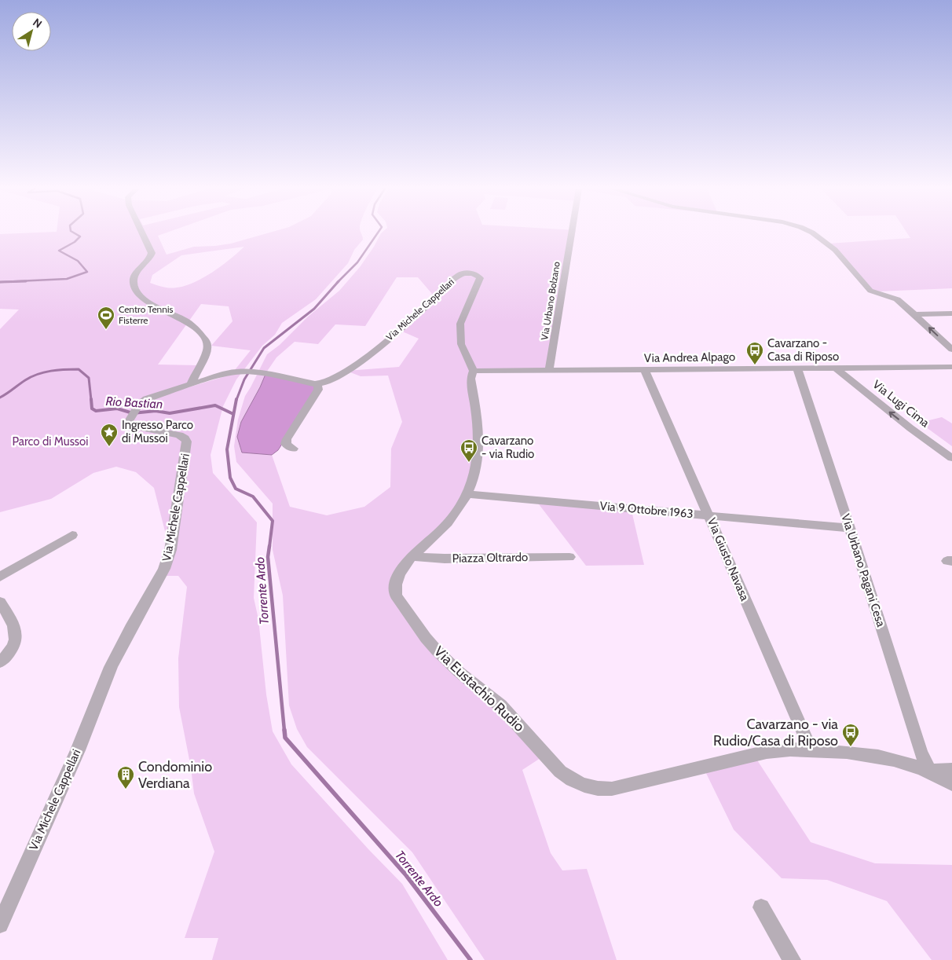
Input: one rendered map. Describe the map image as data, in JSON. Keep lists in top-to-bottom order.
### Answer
{
  "streets": {
    "street": [
      "Via Urbano Bolzano",
      "Via Michele Cappellari",
      "Via Andrea Alpago",
      "Via Lugi Cima",
      "Via 9 Ottobre 1963",
      "Piazza Oltrardo",
      "Via Giusto Navasa",
      "Via Urbano Pagani Cesa",
      "Via Eustachio Rudio"
    ]
  },
  "crossings": [
    ["Via Urbano Bolzano", "Via Andrea Alpago"],
    ["Via Michele Cappellari", "Via Andrea Alpago"],
    ["Via Michele Cappellari", "Via Eustachio Rudio"],
    ["Via Andrea Alpago", "Via Lugi Cima"],
    ["Via Andrea Alpago", "Via Giusto Navasa"],
    ["Via Andrea Alpago", "Via Urbano Pagani Cesa"],
    ["Via Andrea Alpago", "Via Eustachio Rudio"],
    ["Via 9 Ottobre 1963", "Via Giusto Navasa"],
    ["Via 9 Ottobre 1963", "Via Urbano Pagani Cesa"],
    ["Via 9 Ottobre 1963", "Via Eustachio Rudio"],
    ["Piazza Oltrardo", "Via Eustachio Rudio"],
    ["Via Giusto Navasa", "Via Eustachio Rudio"],
    ["Via Urbano Pagani Cesa", "Via Eustachio Rudio"]
  ],
  "water": ["Rio Bastian", "Torrente Ardo"],
  "parks": ["Parco di Mussoi"],
  "places": {
    "sports": ["Centro Tennis Fisterre"],
    "bus stop": ["Cavarzano - Casa di Riposo", "Cavarzano - via Rudio", "Cavarzano - via Rudio/Casa di Riposo"],
    "place": ["Ingresso Parco di Mussoi"],
    "building": ["Condominio Verdiana"]
  },
  "north": "top right"
}
